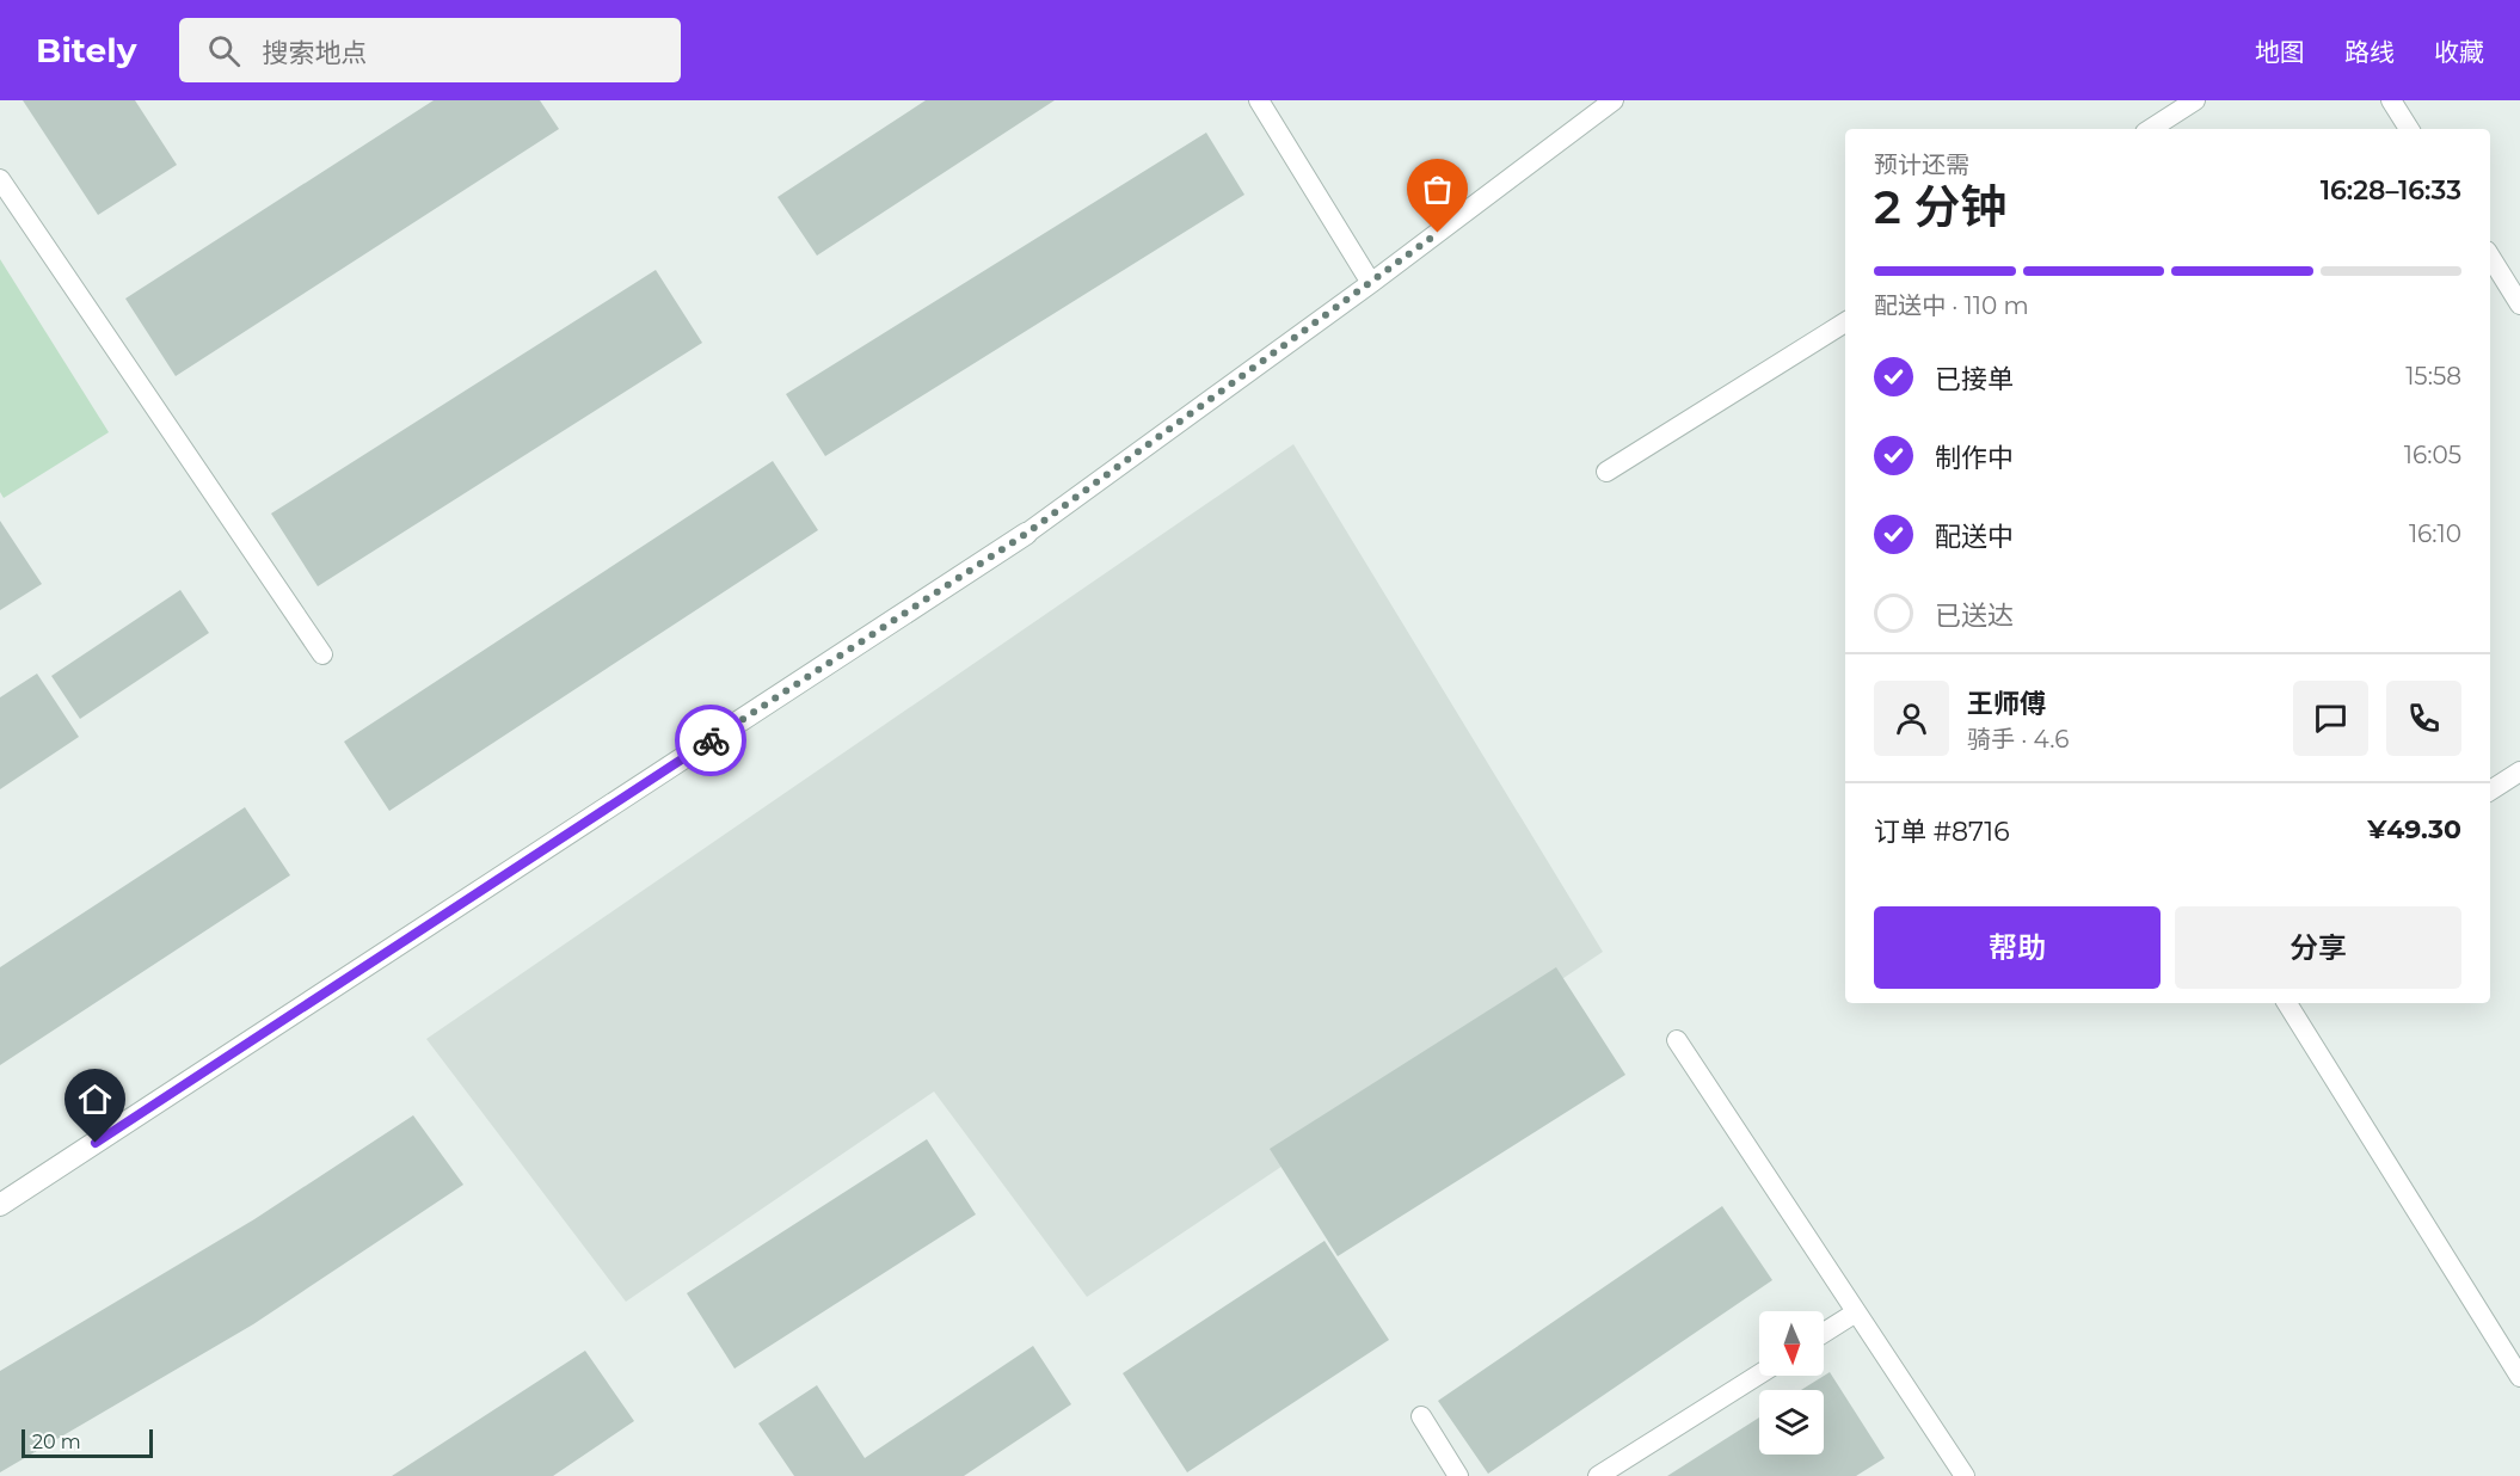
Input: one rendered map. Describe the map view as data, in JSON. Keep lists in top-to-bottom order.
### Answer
{
  "scale_bar": "20 m",
  "north": "bottom",
  "page": {
    "header": "Bitely",
    "search": "搜索地点",
    "nav": ["地图", "路线", "收藏"],
    "heading": ["2 分钟", "预计还需", "16:28–16:33"],
    "panel": [
      "王师傅",
      "骑手 · 4.6",
      "订单 #8716",
      "¥49.30"
    ],
    "bar": "配送中 · 110 m",
    "list": [
      ["已接单", "15:58"],
      ["制作中", "16:05"],
      ["配送中", "16:10"],
      "已送达"
    ],
    "buttons": ["帮助", "分享"],
    "scale": "20 m"
  }
}
